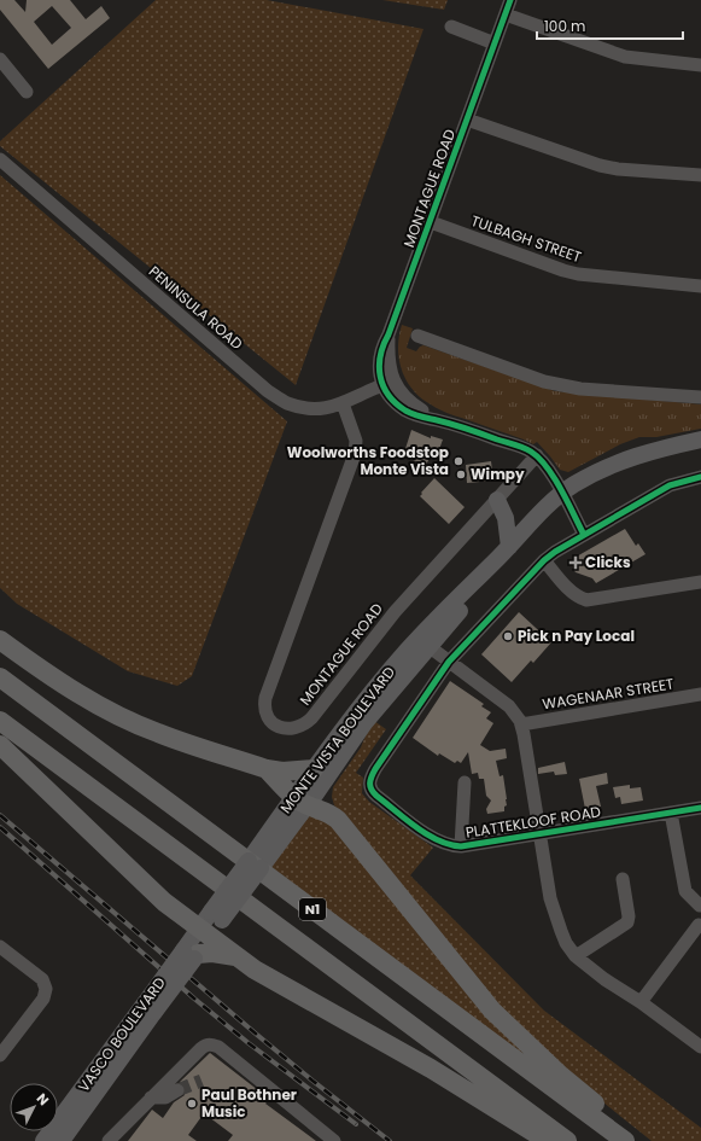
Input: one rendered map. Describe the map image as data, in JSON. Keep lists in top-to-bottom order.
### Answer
{
  "streets": {
    "highway": ["N1"],
    "main road": ["MONTE VISTA BOULEVARD", "VASCO BOULEVARD"],
    "street": [
      "MONTAGUE ROAD",
      "TULBAGH STREET",
      "PENINSULA ROAD",
      "WAGENAAR STREET",
      "PLATTEKLOOF ROAD"
    ]
  },
  "crossings": [
    ["MONTAGUE ROAD", "TULBAGH STREET"],
    ["MONTAGUE ROAD", "PENINSULA ROAD"],
    ["MONTE VISTA BOULEVARD", "VASCO BOULEVARD"]
  ],
  "places": {
    "other": [
      "Woolworths Foodstop Monte Vista",
      "Wimpy",
      "Pick n Pay Local",
      "Paul Bothner Music"
    ],
    "health": ["Clicks"]
  },
  "scale_bar": "100 m",
  "north": "top right"
}
